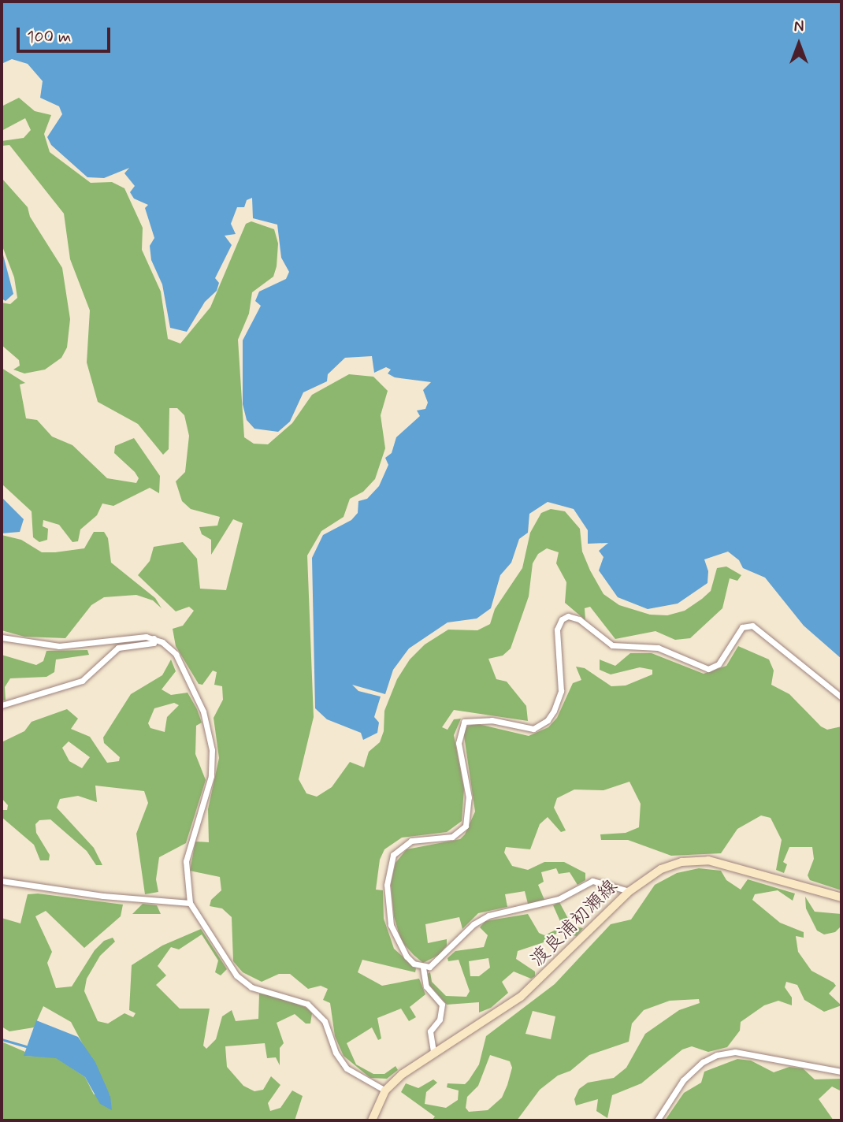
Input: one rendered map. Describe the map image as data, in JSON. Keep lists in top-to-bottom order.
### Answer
{
  "streets": {
    "main road": ["渡良浦初瀬線"]
  },
  "scale_bar": "100 m",
  "north": "top"
}
